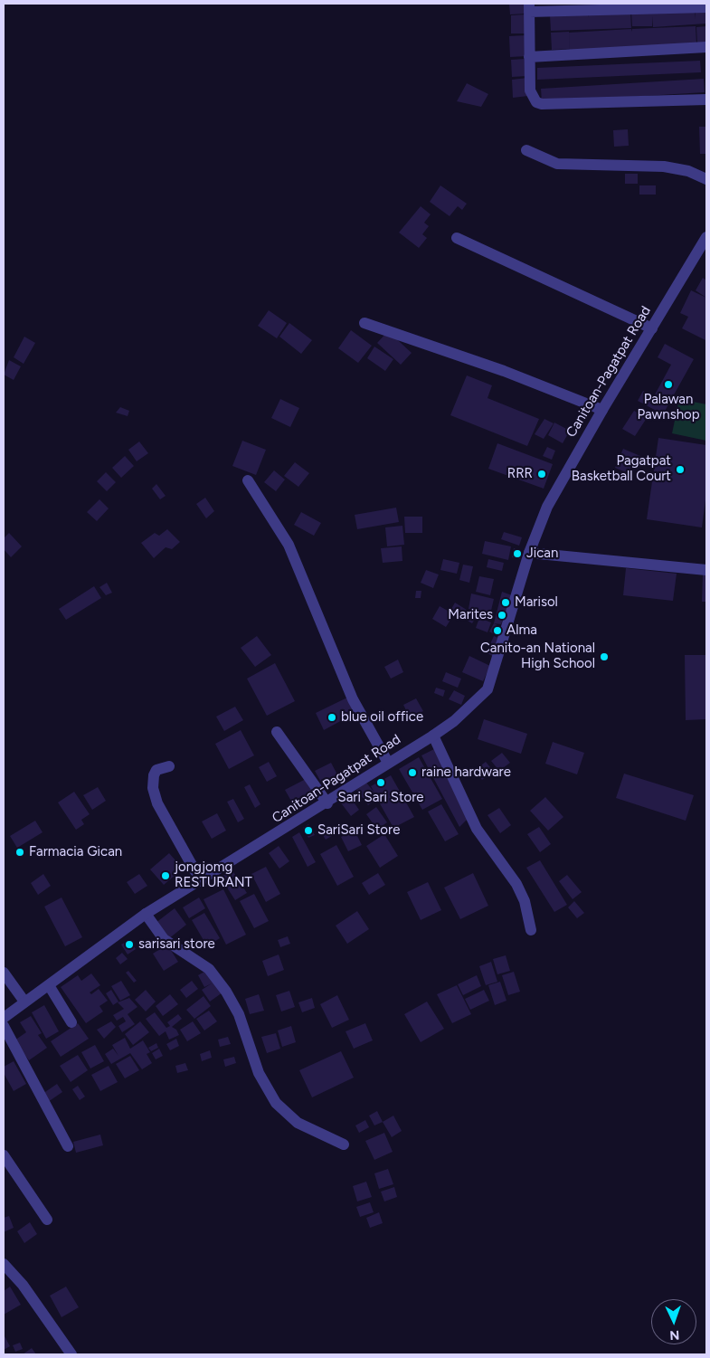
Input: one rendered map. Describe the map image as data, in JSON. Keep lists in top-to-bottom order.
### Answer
{
  "streets": {
    "street": ["Canitoan-Pagatpat Road"]
  },
  "places": [
    "Palawan Pawnshop",
    "Pagatpat Basketball Court",
    "RRR",
    "Jican",
    "Marisol",
    "Marites",
    "Alma",
    "Canito-an National High School",
    "blue oil office",
    "raine hardware",
    "Sari Sari Store",
    "SariSari Store",
    "Farmacia Gican",
    "jongjomg RESTURANT",
    "sarisari store"
  ],
  "north": "bottom"
}
